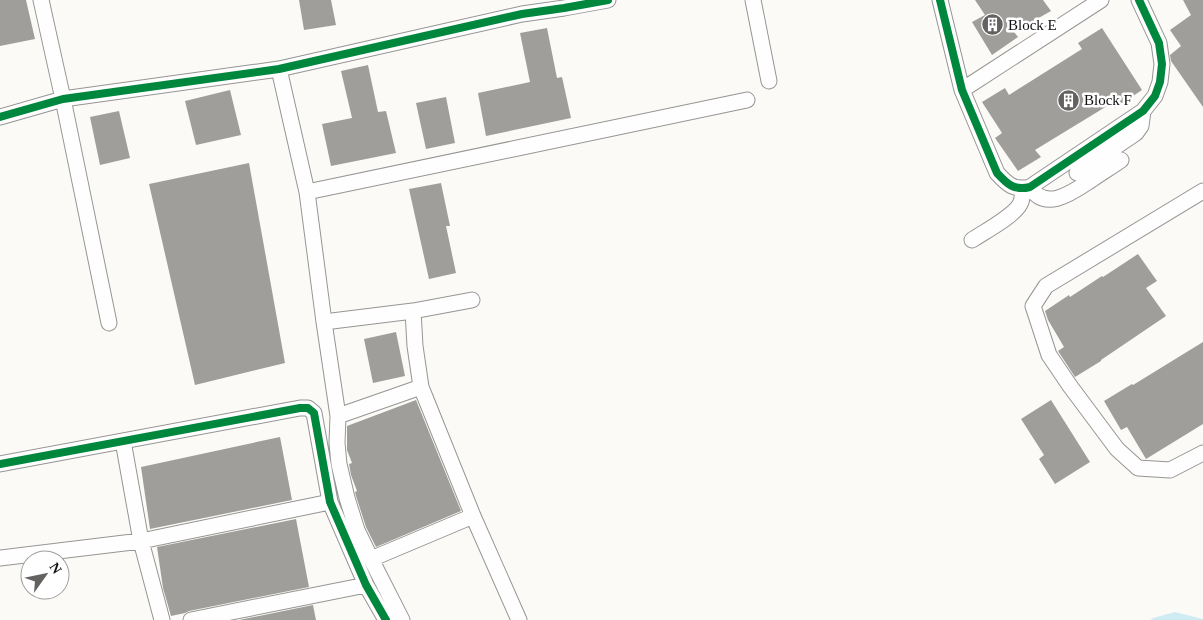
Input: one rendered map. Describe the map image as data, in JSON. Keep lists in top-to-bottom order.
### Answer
{
  "places": {
    "building": ["Block E", "Block F"]
  },
  "north": "top right"
}
